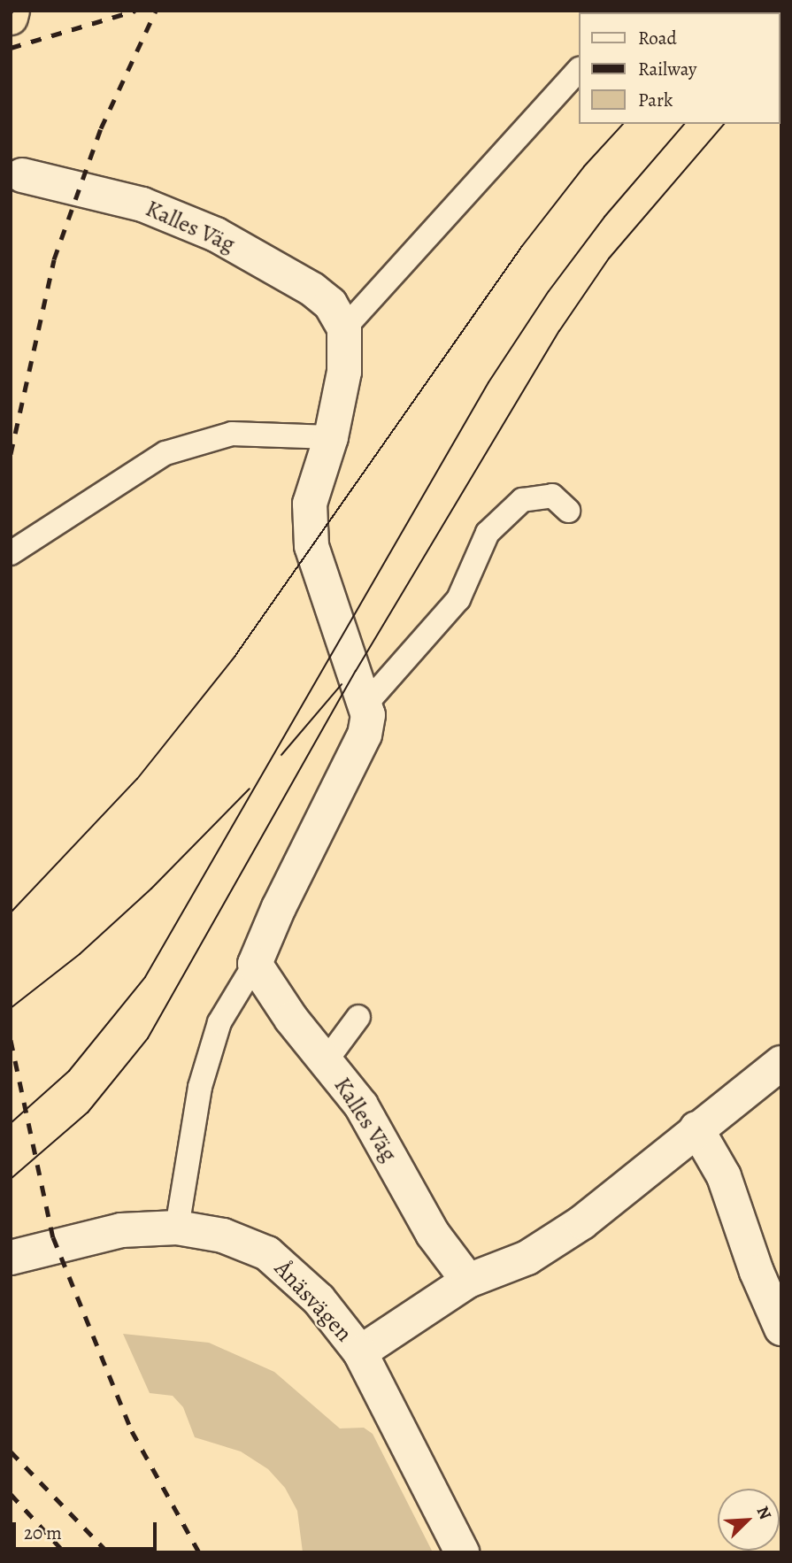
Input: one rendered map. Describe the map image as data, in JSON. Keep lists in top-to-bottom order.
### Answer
{
  "streets": {
    "street": ["Kalles Väg", "Ånäsvägen"]
  },
  "legend": ["Road", "Railway", "Park"],
  "scale_bar": "20 m",
  "north": "top right"
}
